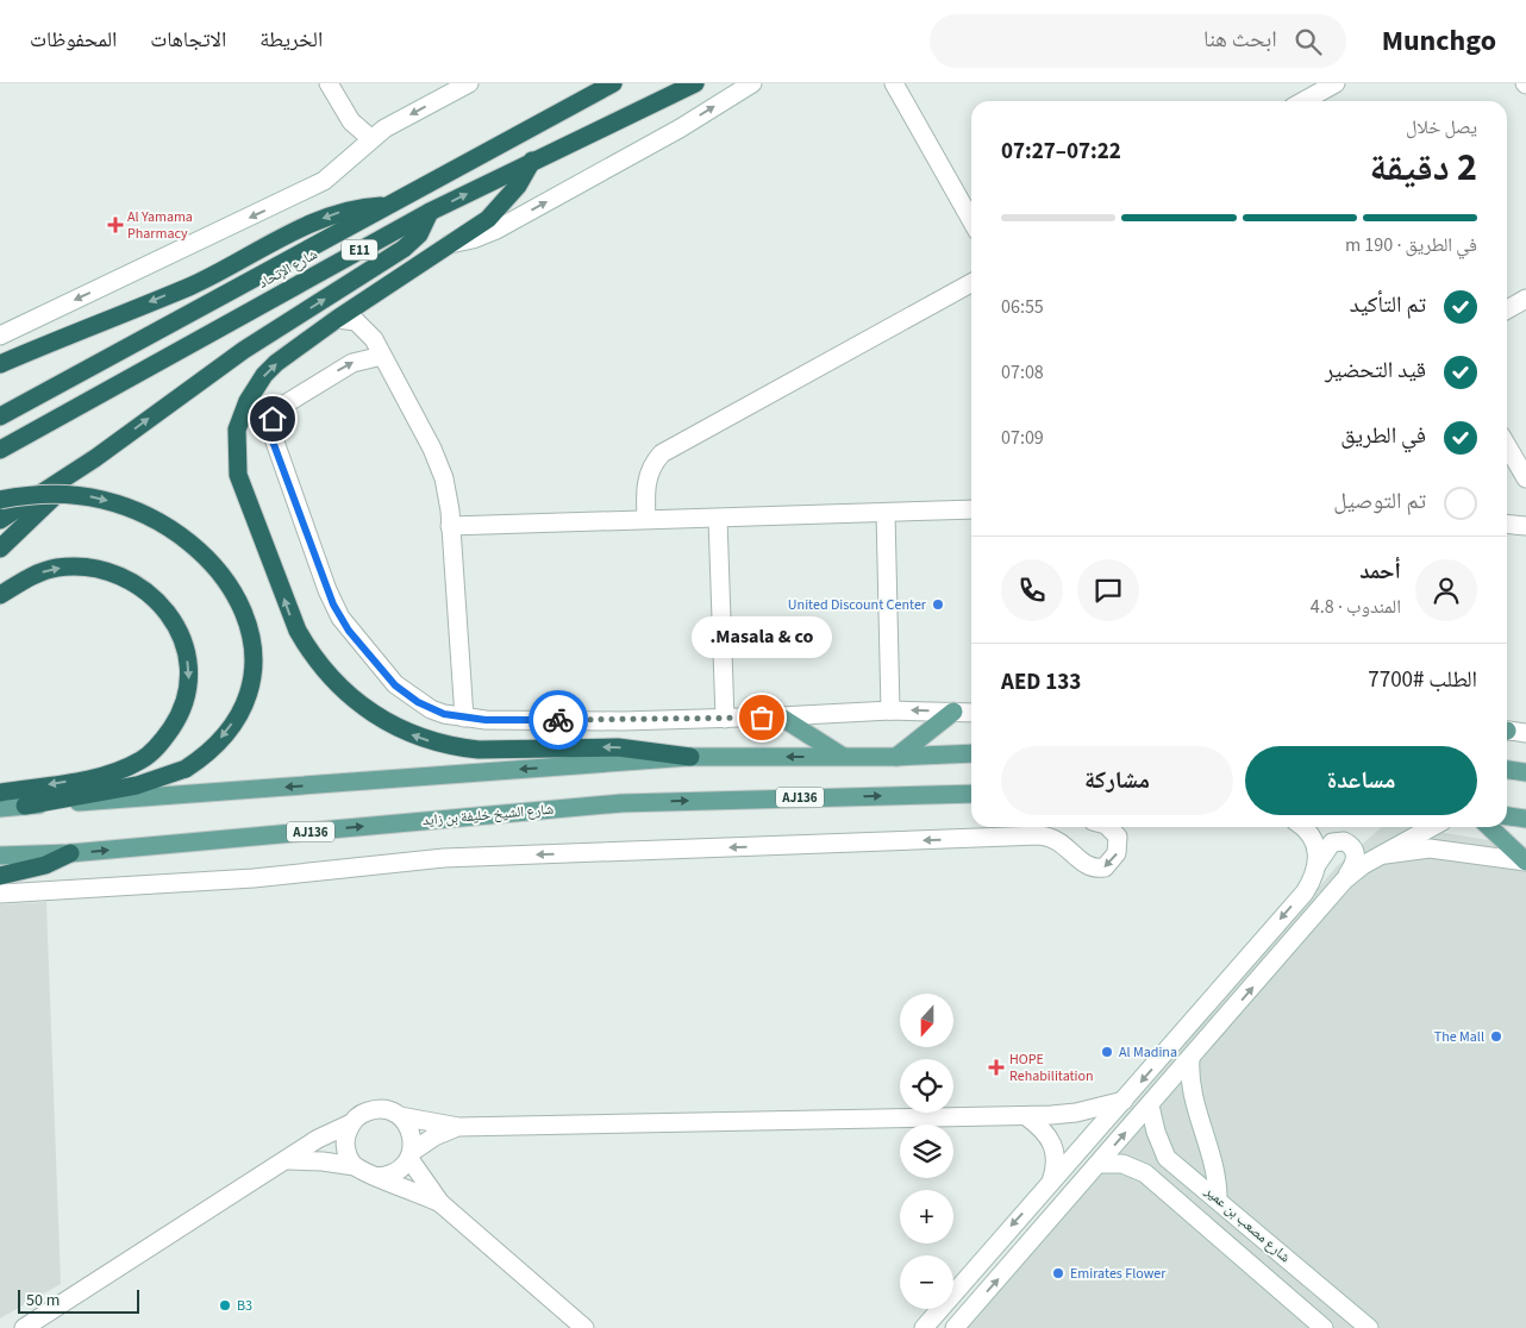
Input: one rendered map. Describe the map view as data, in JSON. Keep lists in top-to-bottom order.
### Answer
{
  "streets": {
    "highway": ["E11", "شارع الإتحاد"],
    "main road": ["AJ136", "شارع الشيخ خليفة بن زايد"],
    "street": ["شارع مصعب بن عمير"]
  },
  "places": {
    "health": ["Al Yamama Pharmacy", "HOPE Rehabilitation"],
    "other": [
      "United Discount Center",
      "Masala & co.",
      "The Mall",
      "Al Madina",
      "Emirates Flower",
      "B3"
    ]
  },
  "scale_bar": "50 m",
  "north": "bottom",
  "page": {
    "header": "Munchgo",
    "search": "ابحث هنا",
    "nav": ["الخريطة", "الاتجاهات", "المحفوظات"],
    "heading": ["2 دقيقة", "يصل خلال", "07:22–07:27"],
    "panel": [
      "أحمد",
      "المندوب · 4.8",
      "الطلب #7700",
      "AED 133"
    ],
    "bar": "في الطريق · 190 m",
    "list": [
      ["تم التأكيد", "06:55"],
      ["قيد التحضير", "07:08"],
      ["في الطريق", "07:09"],
      "تم التوصيل"
    ],
    "bubble": "Masala & co.",
    "buttons": ["مساعدة", "مشاركة"],
    "map_buttons": ["+", "−"],
    "scale": "50 m"
  }
}
